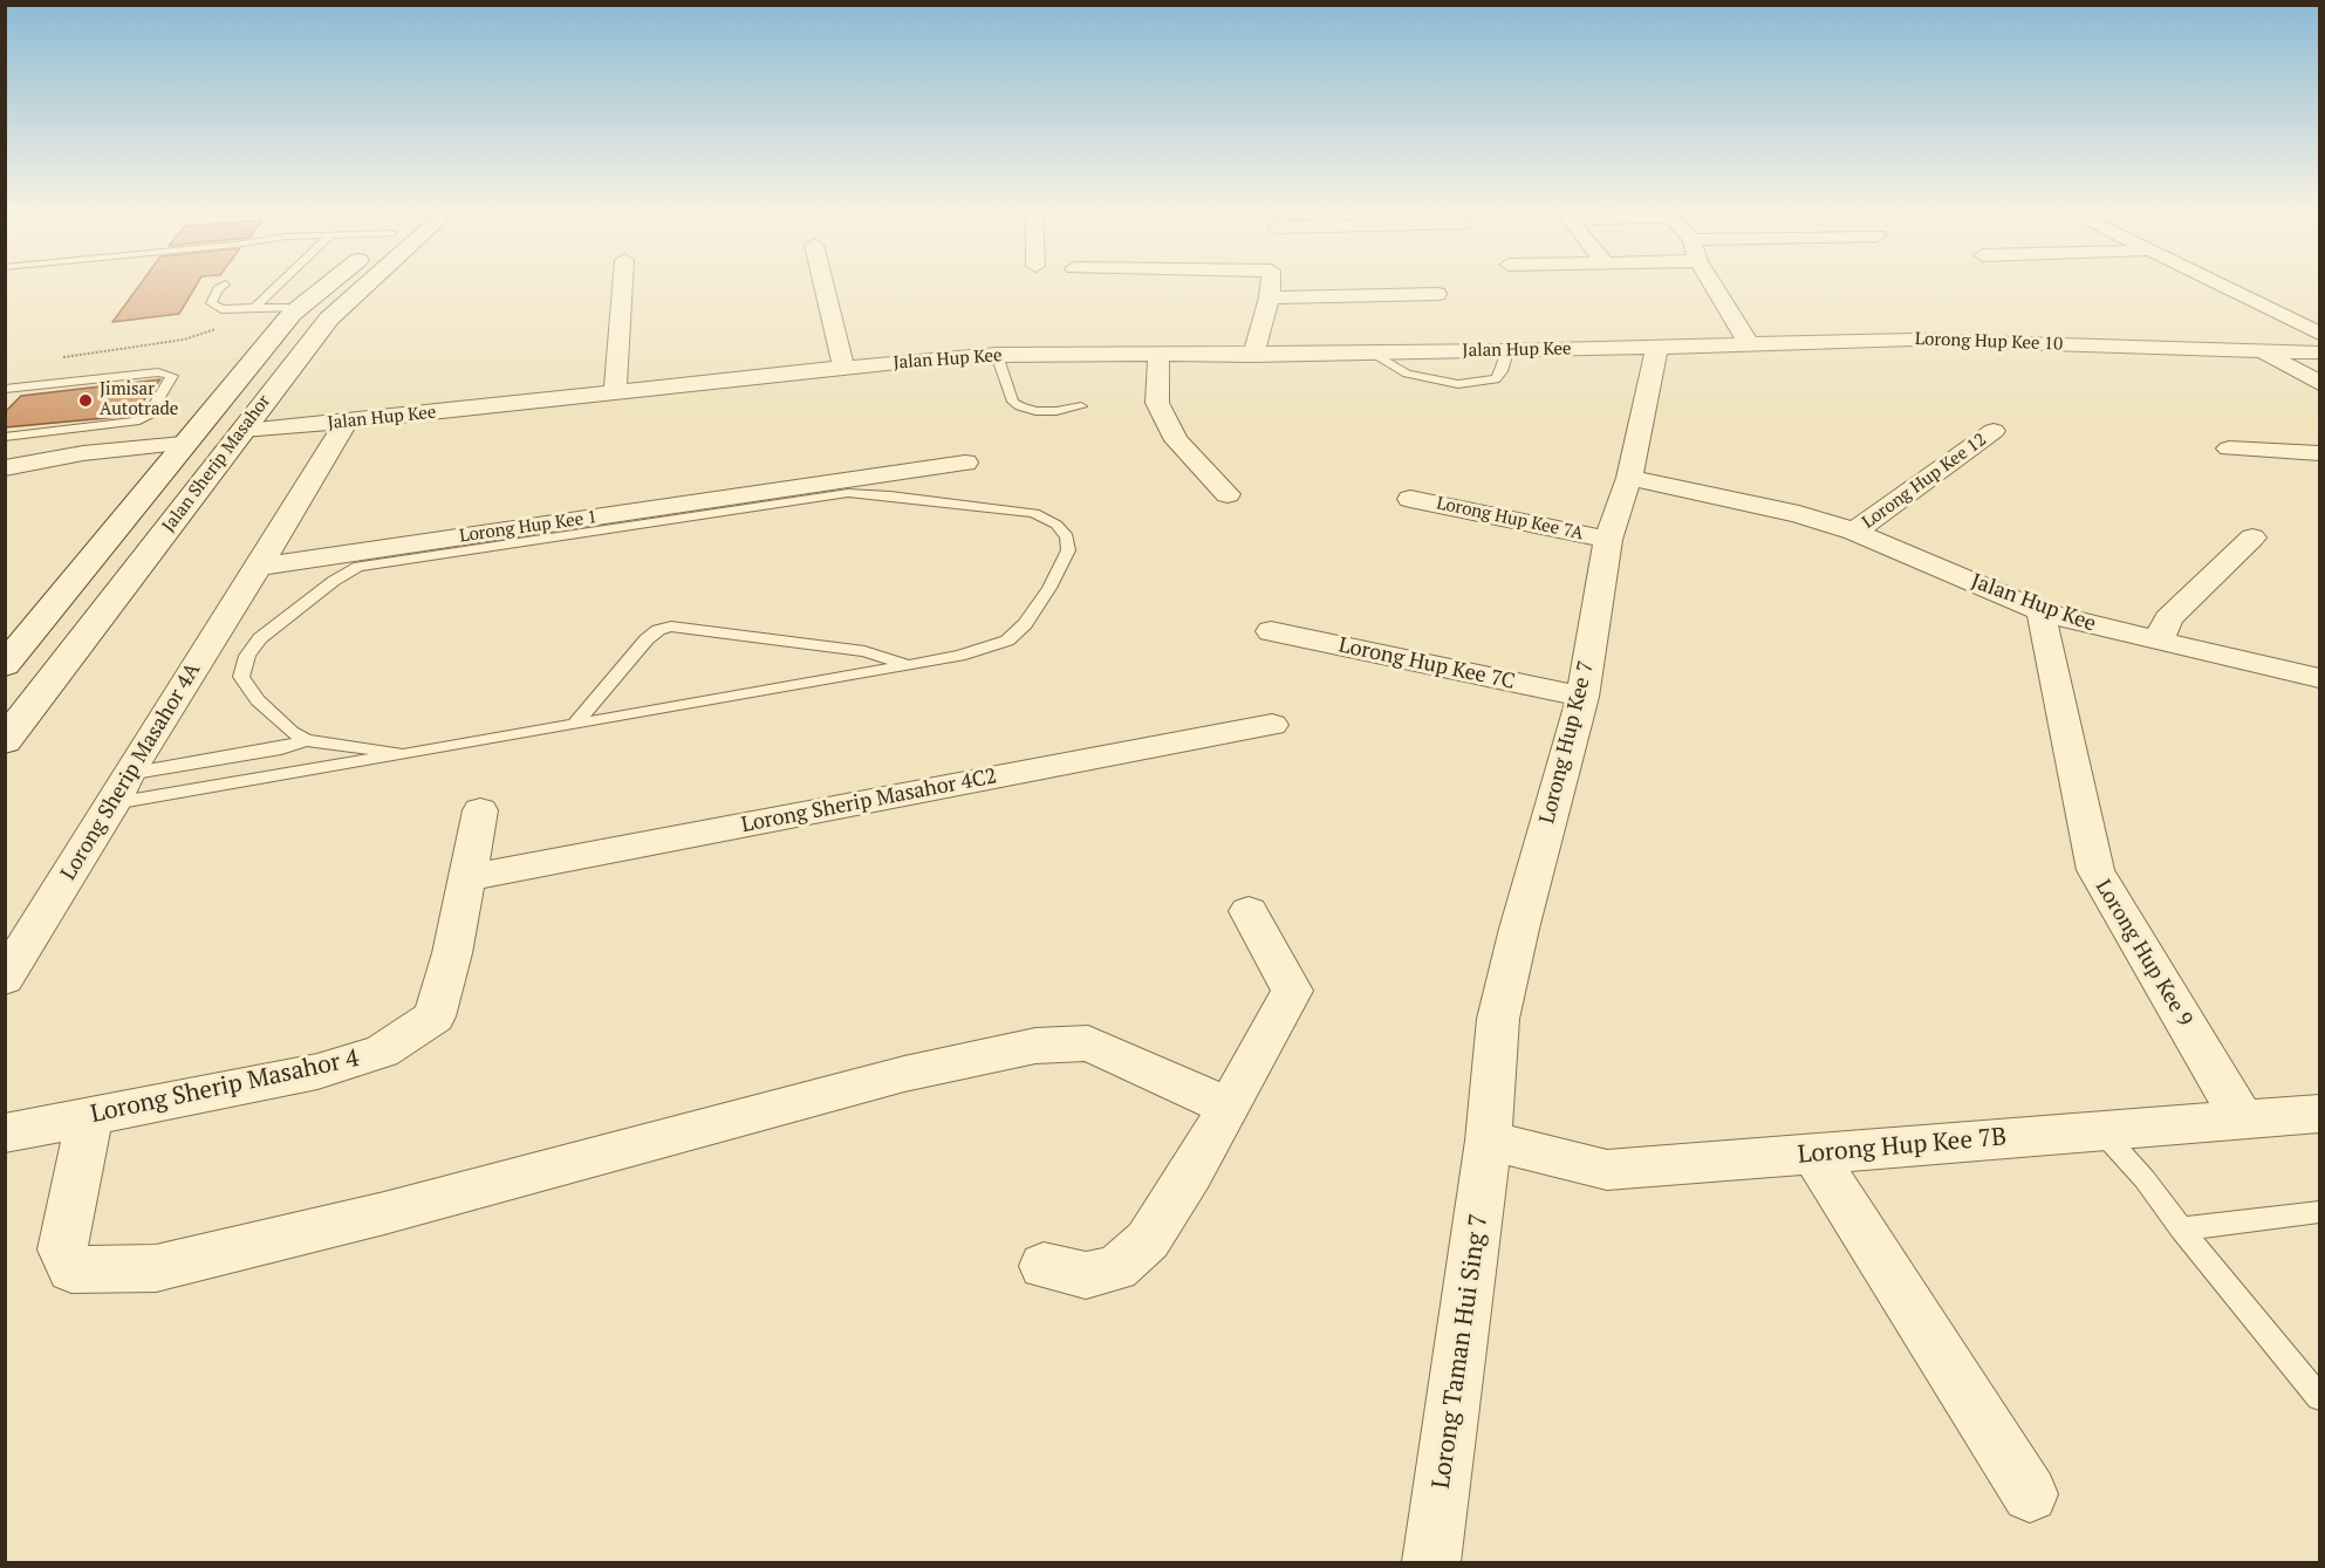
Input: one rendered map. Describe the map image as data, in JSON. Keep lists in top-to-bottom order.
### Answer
{
  "streets": {
    "main road": ["Jalan Sherip Masahor"],
    "street": [
      "Lorong Hup Kee 10",
      "Jalan Hup Kee",
      "Lorong Hup Kee 12",
      "Lorong Hup Kee 7A",
      "Lorong Hup Kee 1",
      "Lorong Hup Kee 7C",
      "Lorong Hup Kee 7",
      "Lorong Sherip Masahor 4A",
      "Lorong Sherip Masahor 4C2",
      "Lorong Hup Kee 9",
      "Lorong Sherip Masahor 4",
      "Lorong Hup Kee 7B",
      "Lorong Taman Hui Sing 7"
    ]
  },
  "crossings": [
    ["Lorong Hup Kee 10", "Jalan Hup Kee"],
    ["Lorong Hup Kee 10", "Lorong Hup Kee 7"],
    ["Jalan Hup Kee", "Jalan Sherip Masahor"],
    ["Jalan Hup Kee", "Lorong Hup Kee 12"],
    ["Jalan Hup Kee", "Lorong Hup Kee 7"],
    ["Jalan Hup Kee", "Lorong Hup Kee 9"],
    ["Lorong Hup Kee 7A", "Lorong Hup Kee 7"],
    ["Lorong Hup Kee 1", "Lorong Sherip Masahor 4A"],
    ["Lorong Hup Kee 7C", "Lorong Hup Kee 7"],
    ["Lorong Hup Kee 7", "Lorong Hup Kee 7B"],
    ["Lorong Hup Kee 7", "Lorong Taman Hui Sing 7"],
    ["Lorong Sherip Masahor 4C2", "Lorong Sherip Masahor 4"],
    ["Lorong Hup Kee 9", "Lorong Hup Kee 7B"],
    ["Lorong Hup Kee 7B", "Lorong Taman Hui Sing 7"]
  ],
  "places": ["Jimisar Autotrade"]
}
